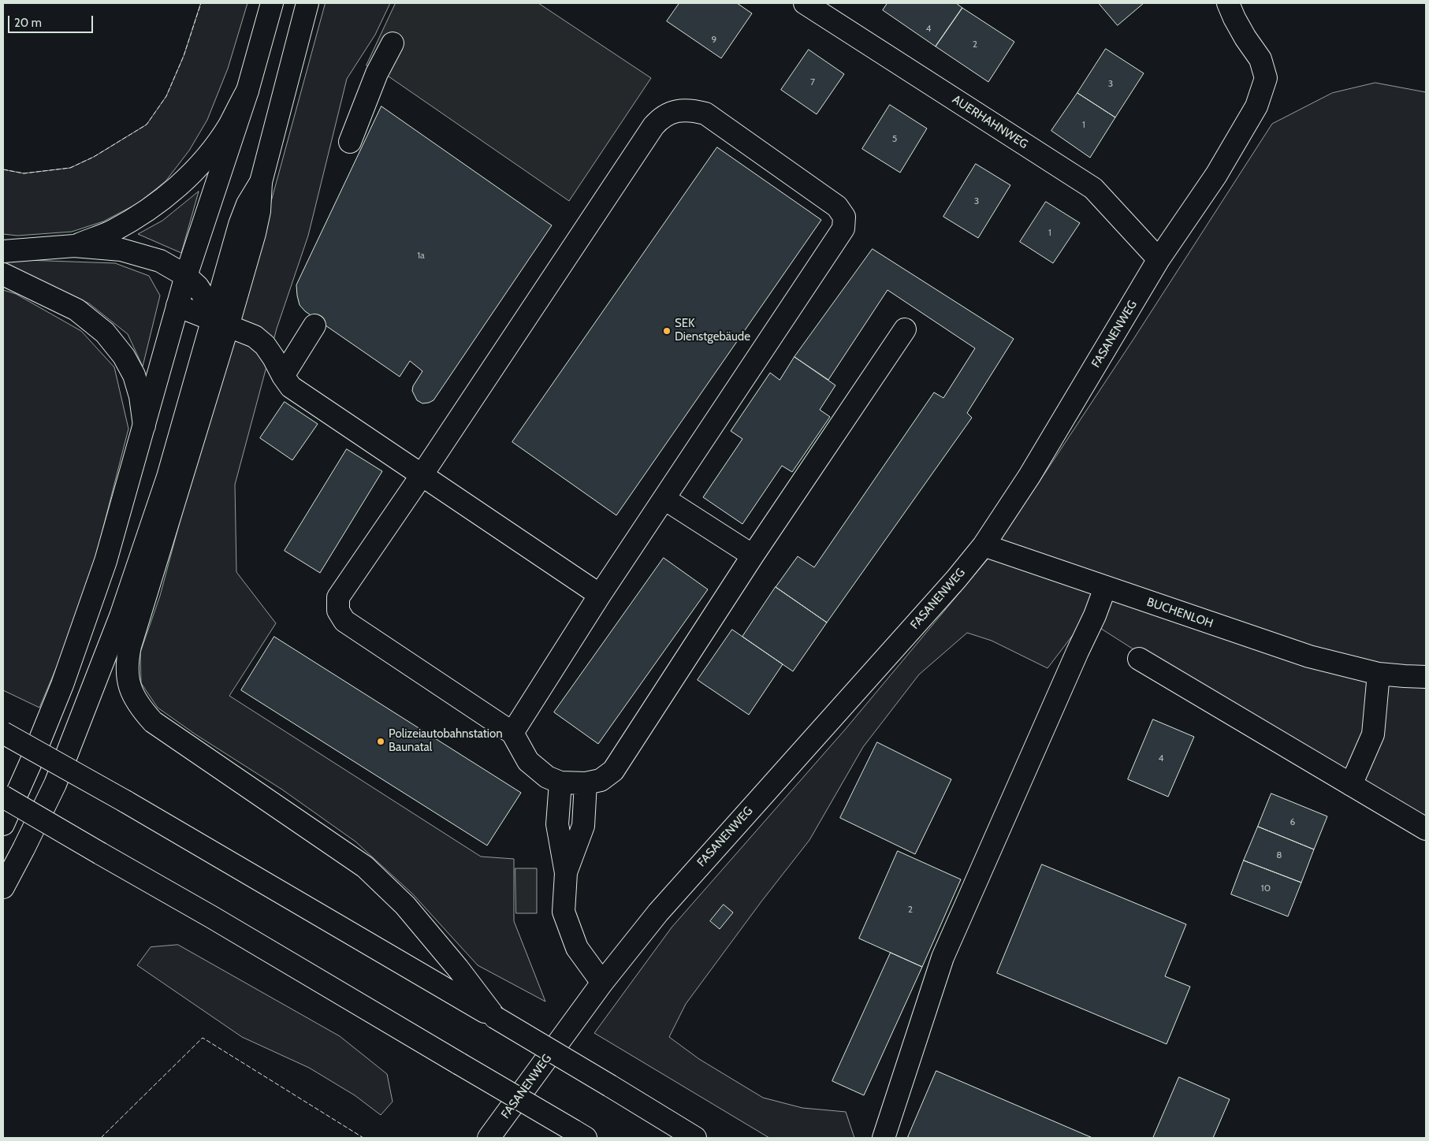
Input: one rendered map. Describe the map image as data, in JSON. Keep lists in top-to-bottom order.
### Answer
{
  "streets": {
    "main road": ["AUERHAHNWEG", "FASANENWEG", "BUCHENLOH"]
  },
  "crossings": [
    ["AUERHAHNWEG", "FASANENWEG"],
    ["FASANENWEG", "BUCHENLOH"]
  ],
  "places": ["SEK Dienstgebäude", "Polizeiautobahnstation Baunatal"],
  "house_numbers": [
    "4",
    "9",
    "2",
    "7",
    "3",
    "1",
    "5",
    "3",
    "1",
    "1a",
    "4",
    "6",
    "8",
    "10",
    "2"
  ],
  "scale_bar": "20 m"
}
